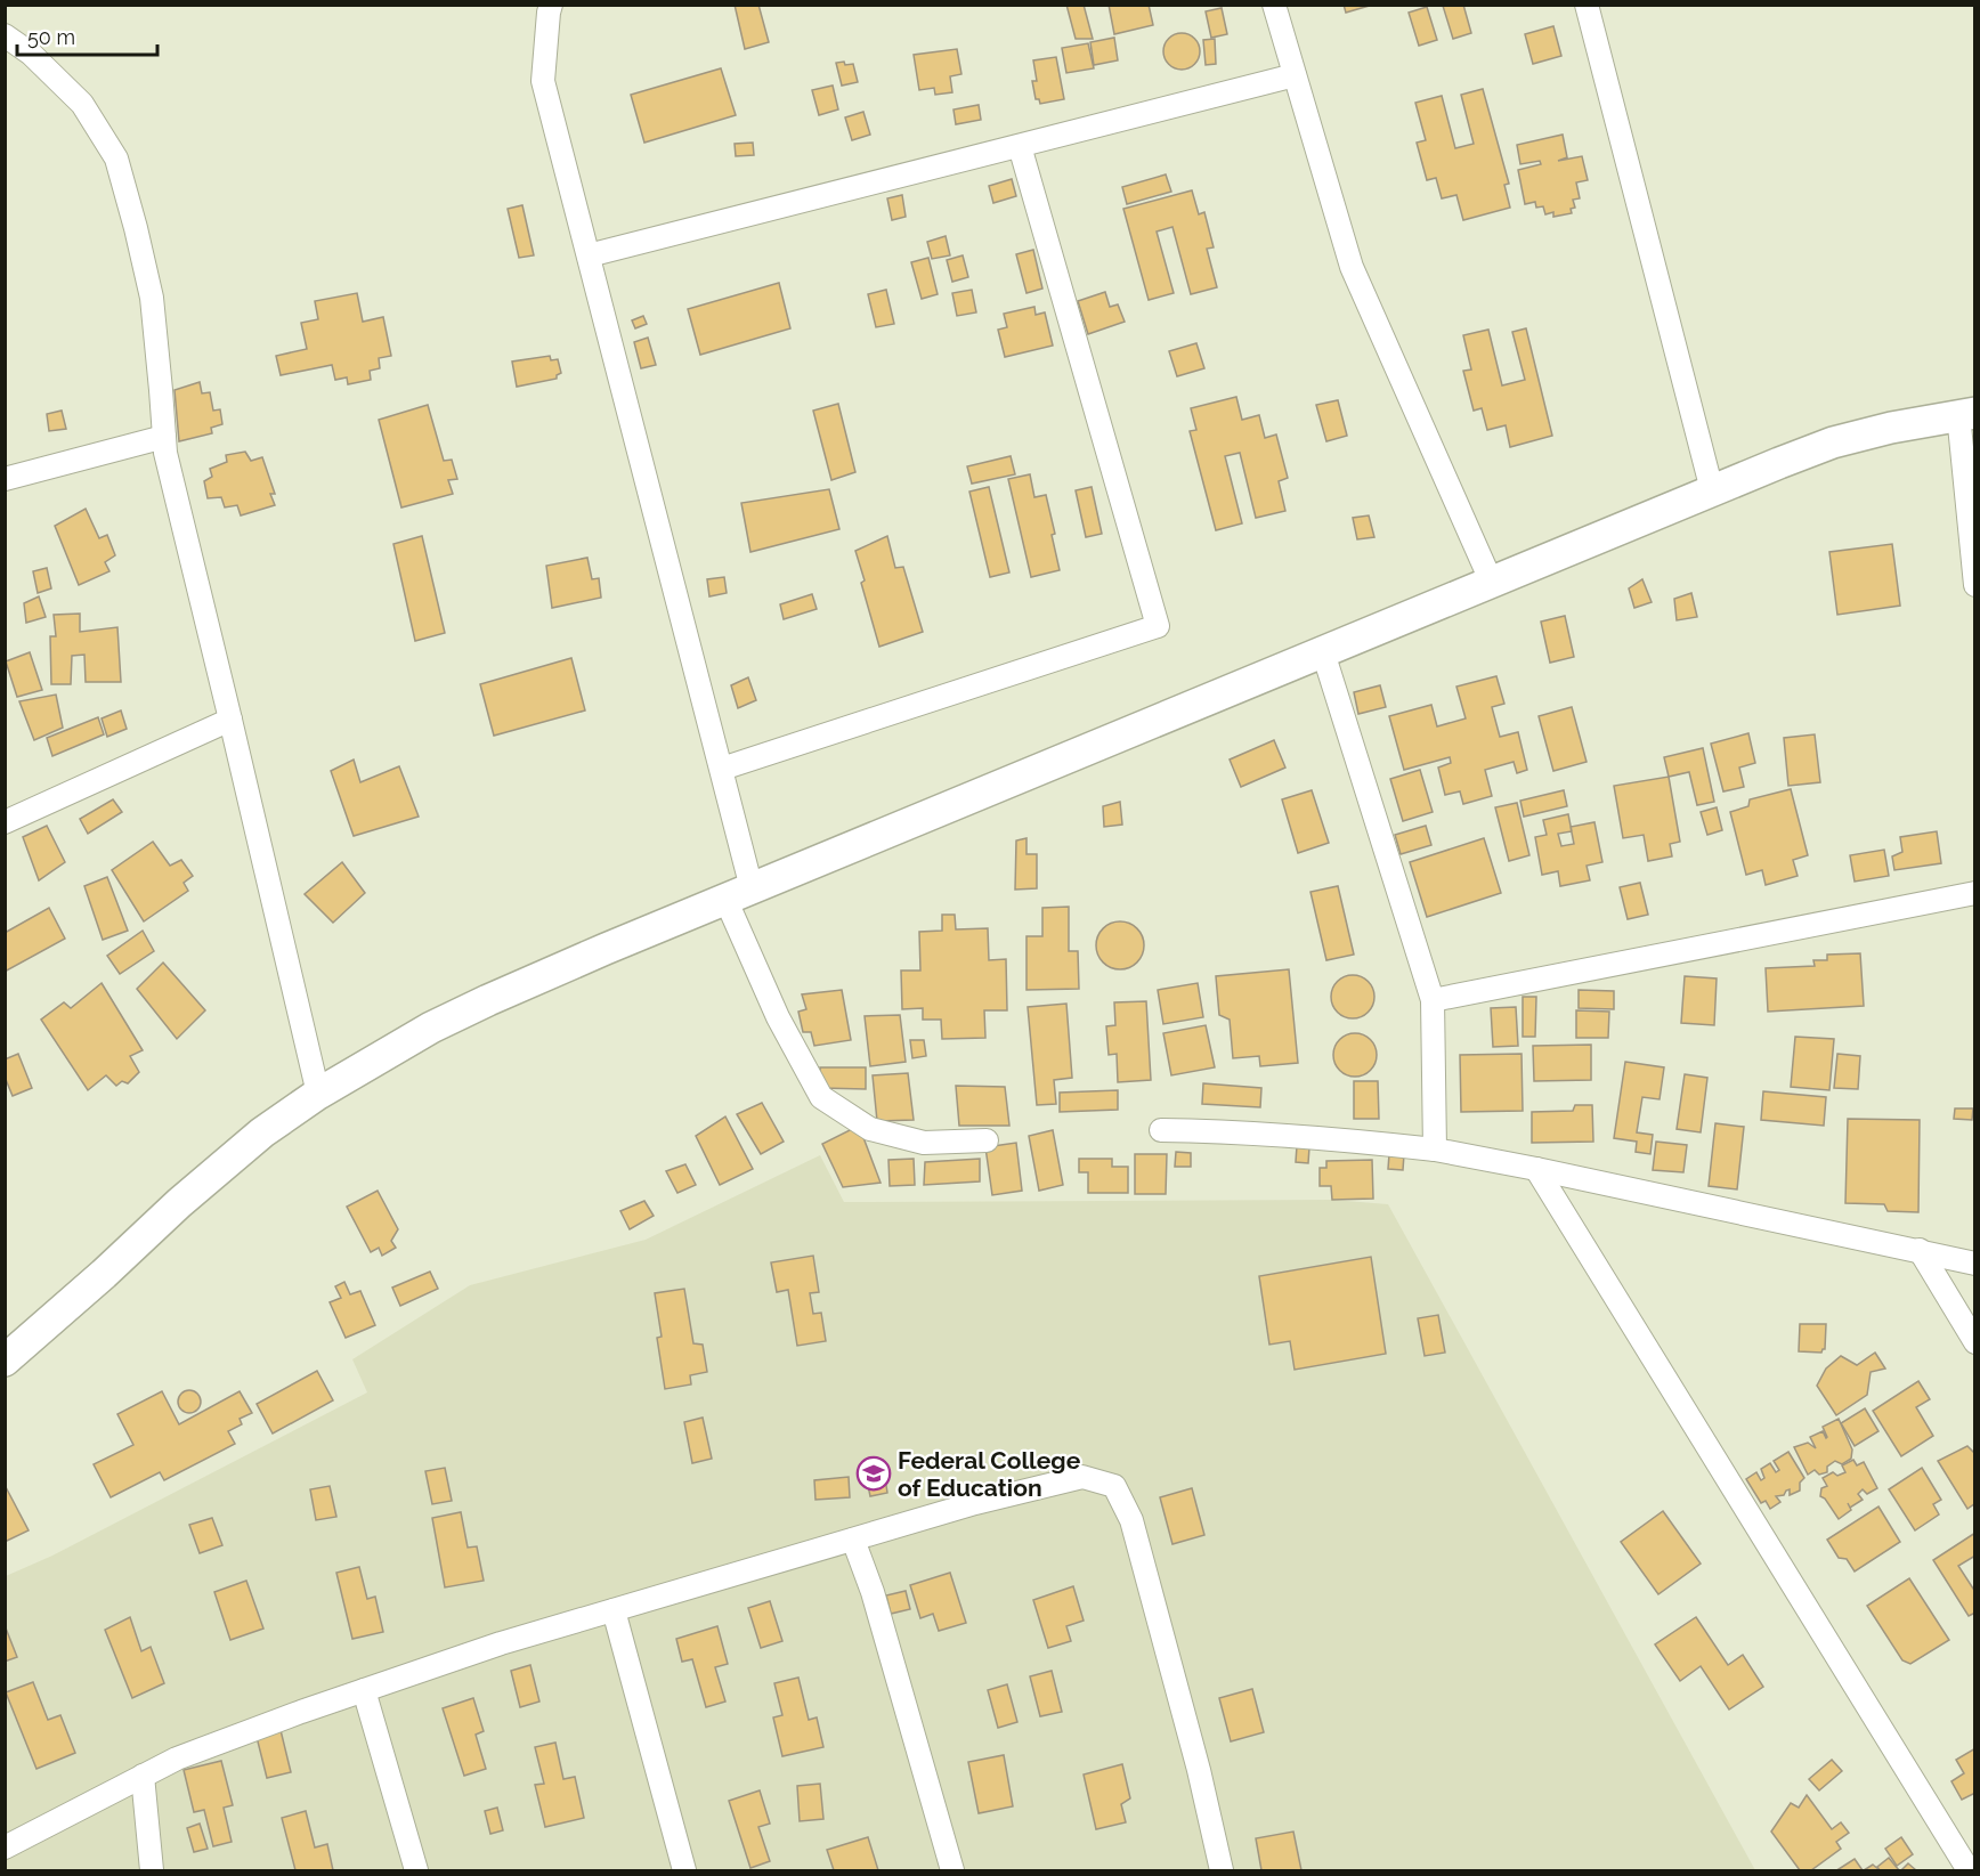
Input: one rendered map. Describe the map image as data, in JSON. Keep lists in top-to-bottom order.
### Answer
{
  "places": {
    "school or university": ["Federal College of Education"]
  },
  "scale_bar": "50 m"
}
